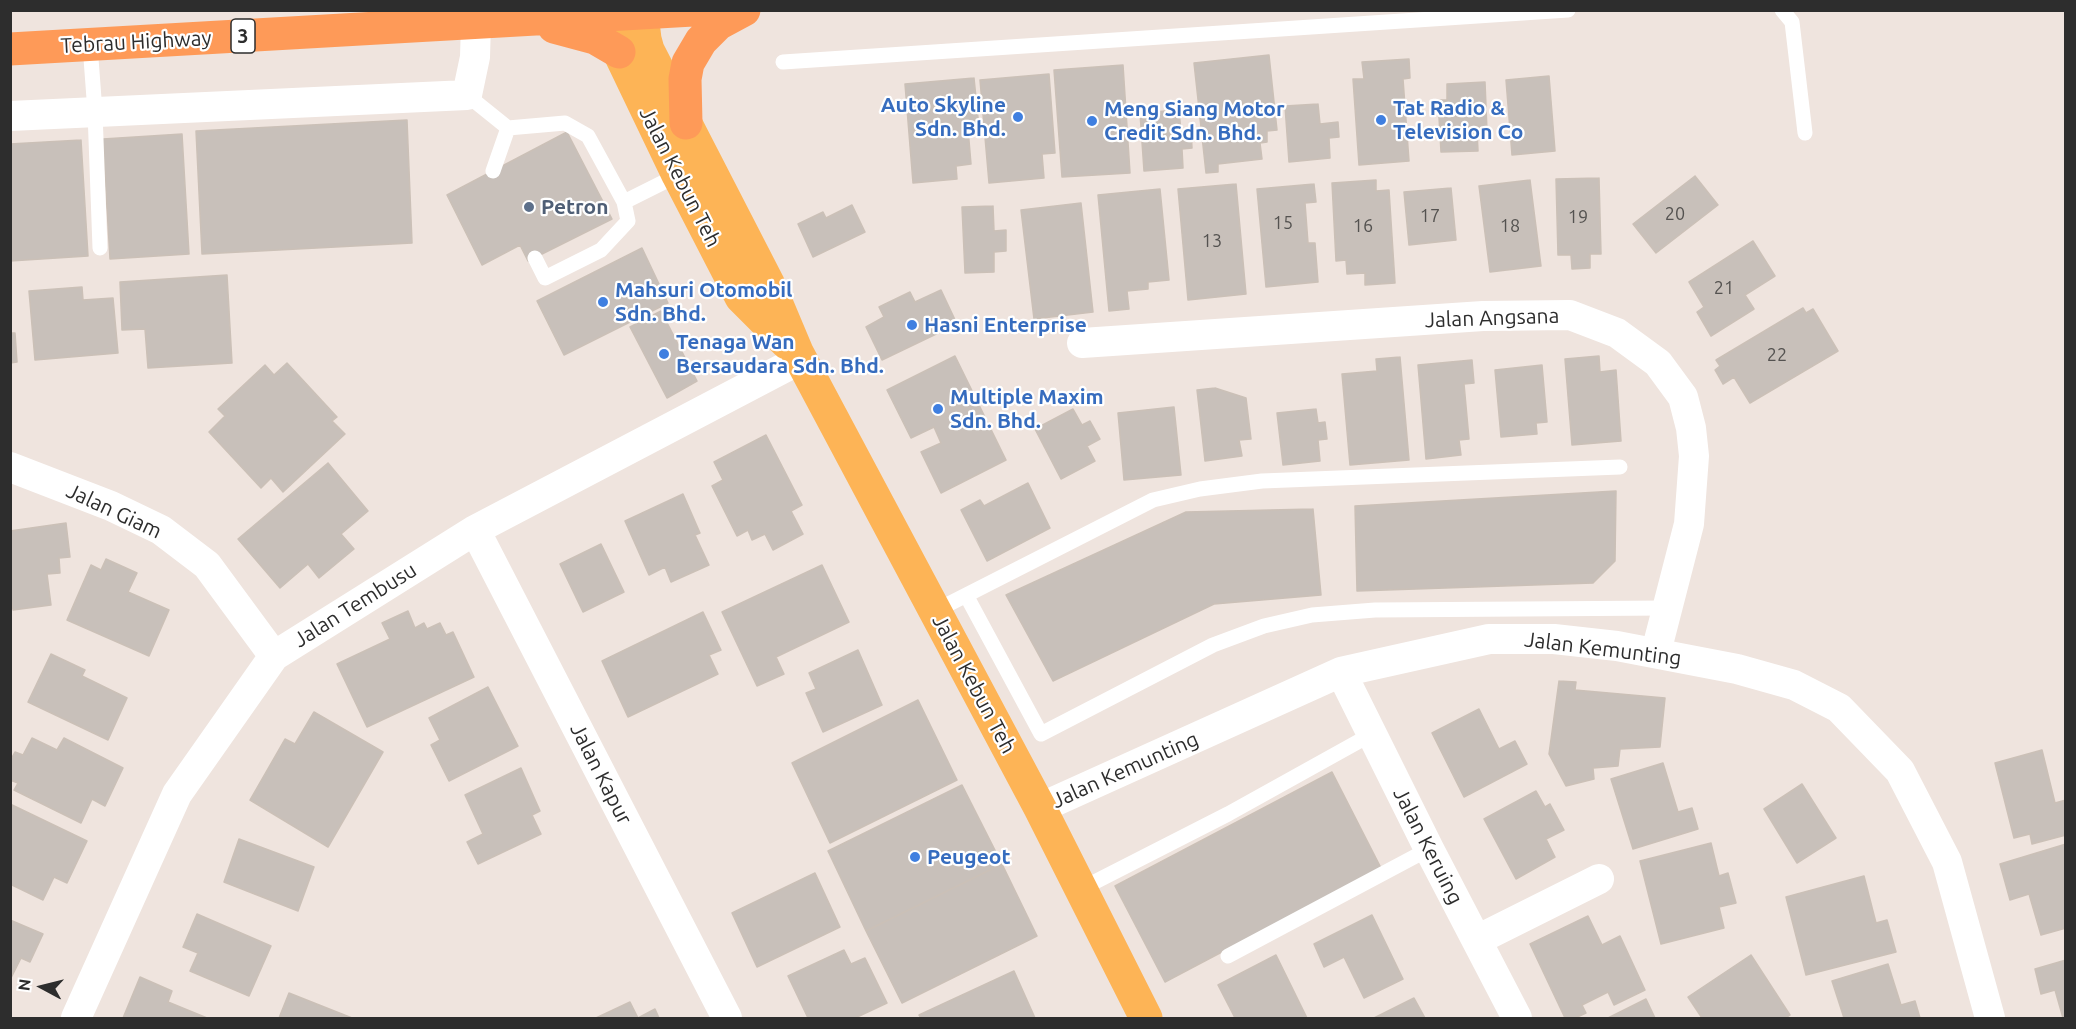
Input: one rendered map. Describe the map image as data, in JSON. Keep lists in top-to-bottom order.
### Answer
{
  "streets": {
    "highway": ["3", "Tebrau Highway"],
    "main road": ["Jalan Kebun Teh"],
    "street": [
      "Jalan Angsana",
      "Jalan Giam",
      "Jalan Tembusu",
      "Jalan Kemunting",
      "Jalan Kapur",
      "Jalan Keruing"
    ]
  },
  "crossings": [
    ["Tebrau Highway", "Jalan Kebun Teh"],
    ["Jalan Kebun Teh", "Jalan Tembusu"],
    ["Jalan Kebun Teh", "Jalan Kemunting"],
    ["Jalan Angsana", "Jalan Kemunting"],
    ["Jalan Giam", "Jalan Tembusu"],
    ["Jalan Tembusu", "Jalan Kapur"],
    ["Jalan Kemunting", "Jalan Keruing"]
  ],
  "places": [
    "Auto Skyline Sdn. Bhd.",
    "Tat Radio & Television Co",
    "Meng Siang Motor Credit Sdn. Bhd.",
    "Petron",
    "Mahsuri Otomobil Sdn. Bhd.",
    "Hasni Enterprise",
    "Tenaga Wan Bersaudara Sdn. Bhd.",
    "Multiple Maxim Sdn. Bhd.",
    "Peugeot"
  ],
  "house_numbers": [
    "20",
    "17",
    "19",
    "15",
    "16",
    "18",
    "13",
    "21",
    "22"
  ],
  "north": "left"
}
